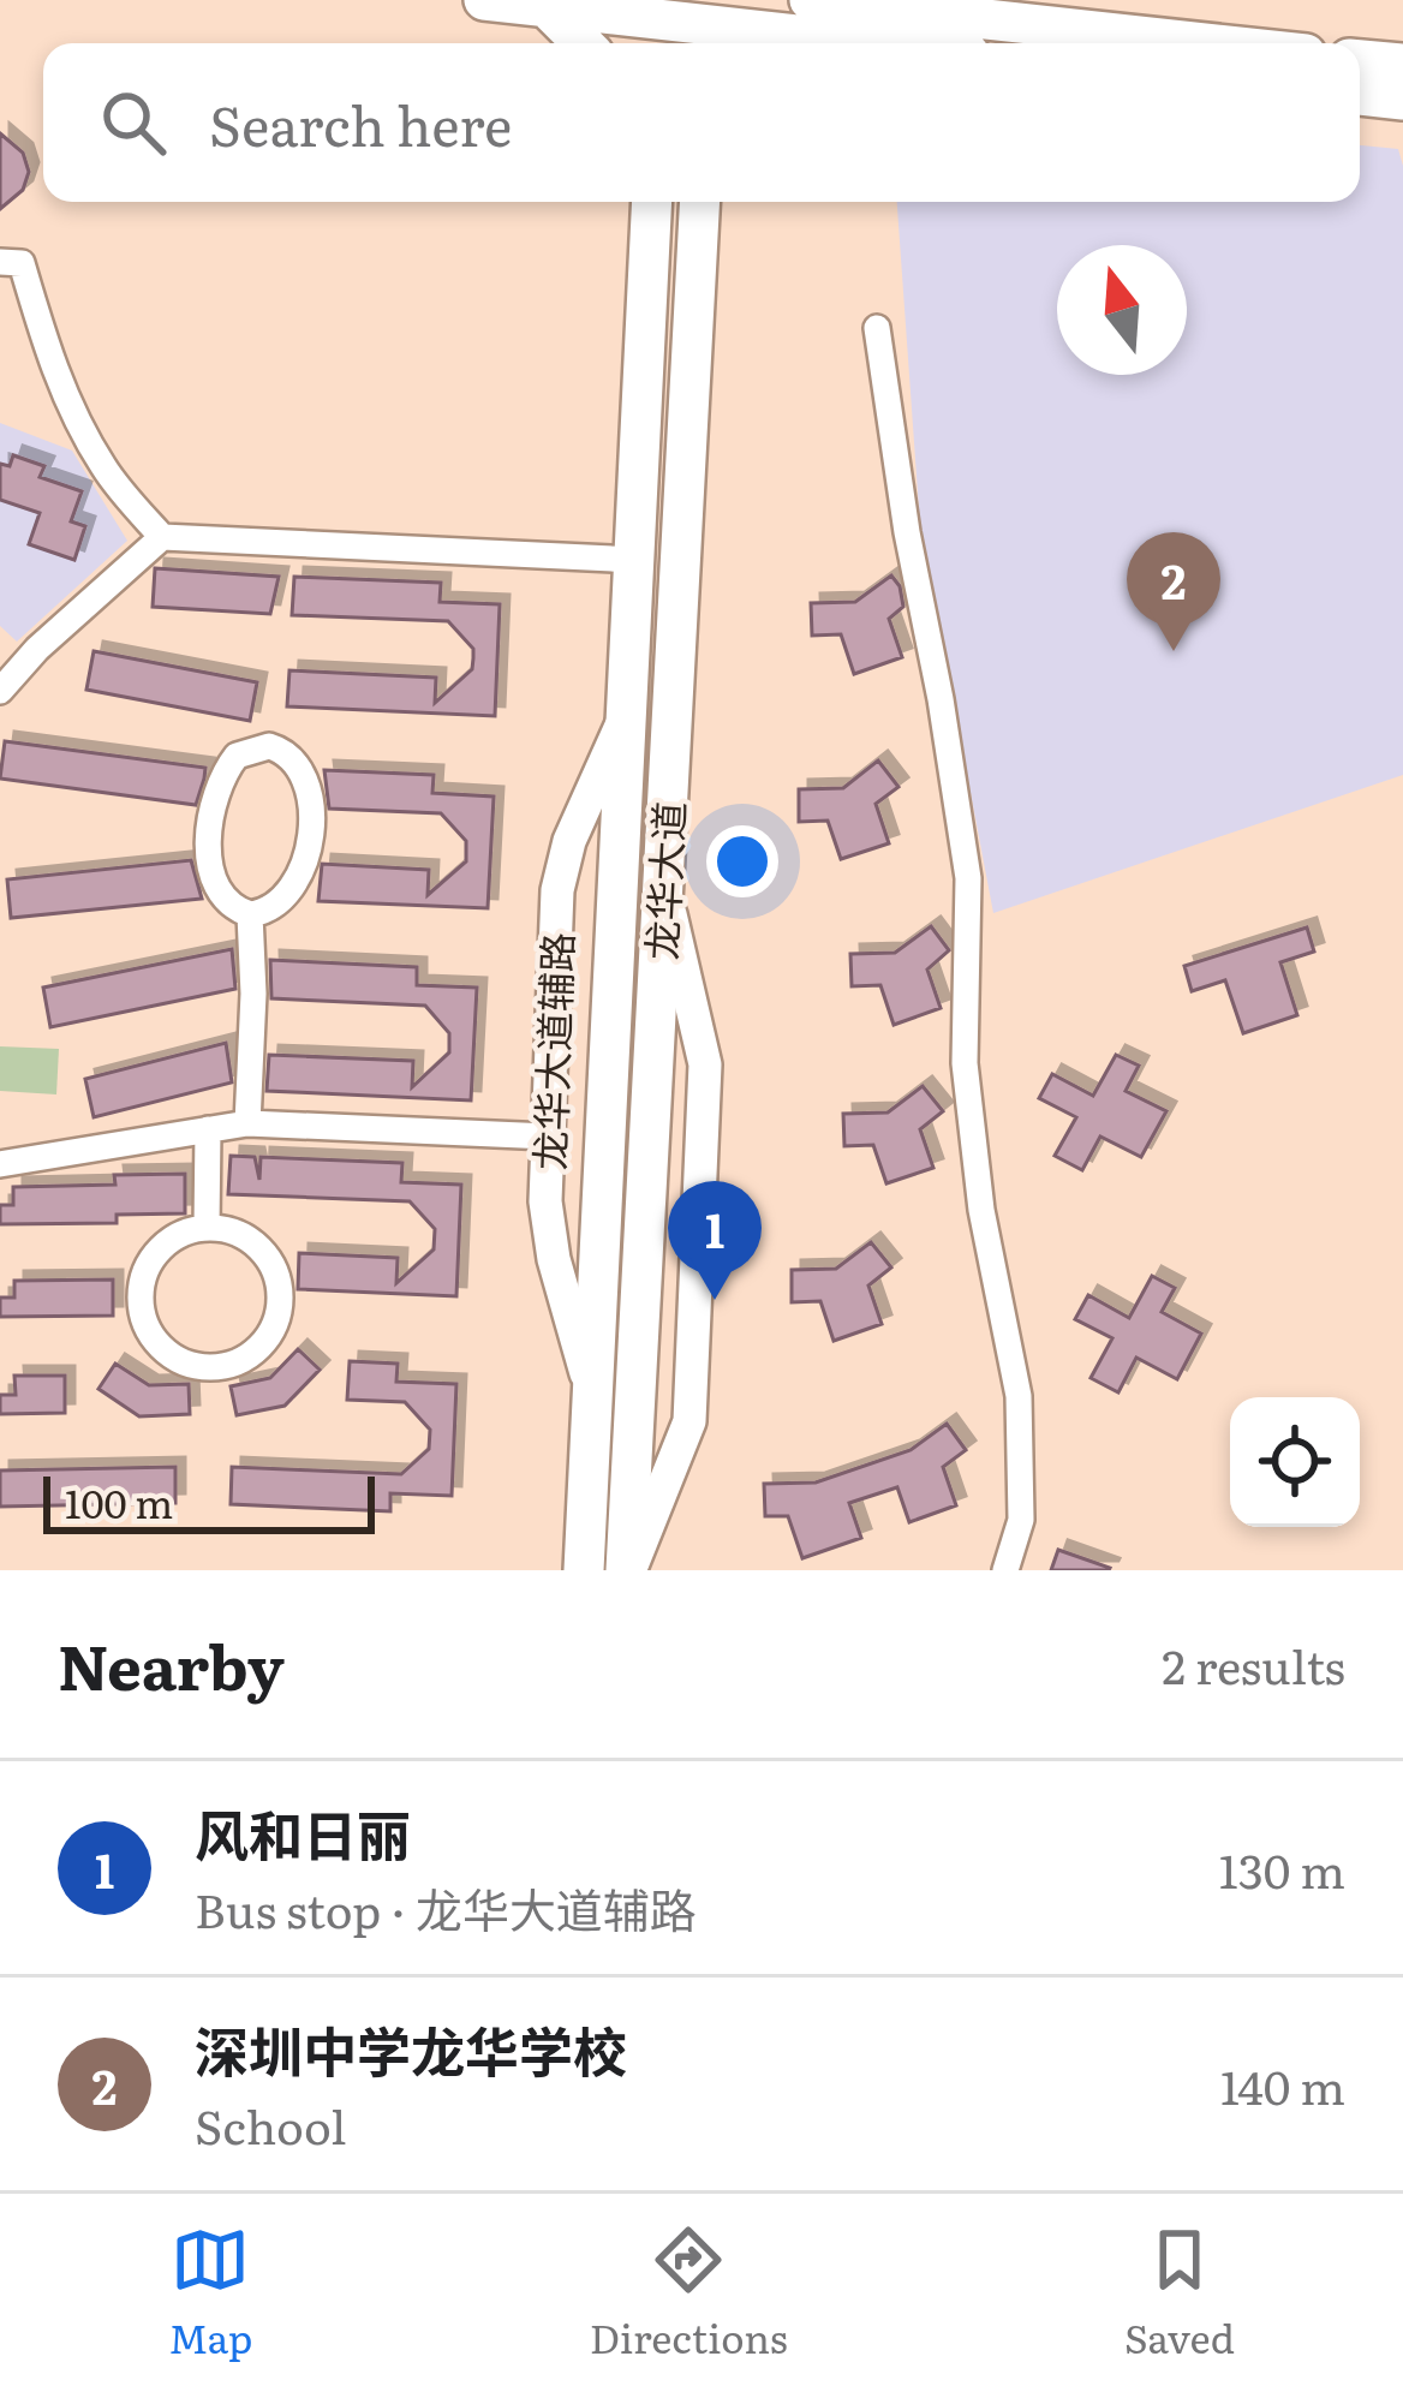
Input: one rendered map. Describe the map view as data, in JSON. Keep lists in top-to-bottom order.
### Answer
{
  "streets": {
    "main road": ["龙华大道", "龙华大道辅路"]
  },
  "crossings": [
    ["龙华大道", "龙华大道辅路"]
  ],
  "scale_bar": "100 m",
  "north": "top",
  "page": {
    "search": "Search here",
    "pins": ["2", "1"],
    "scale": "100 m",
    "heading": ["Nearby", "2 results"],
    "list": [
      {
        "mark": "1",
        "name": "风和日丽",
        "note": "Bus stop · 龙华大道辅路",
        "value": "130 m"
      },
      {
        "mark": "2",
        "name": "深圳中学龙华学校",
        "note": "School",
        "value": "140 m"
      }
    ],
    "nav": ["Map", "Directions", "Saved"]
  }
}
